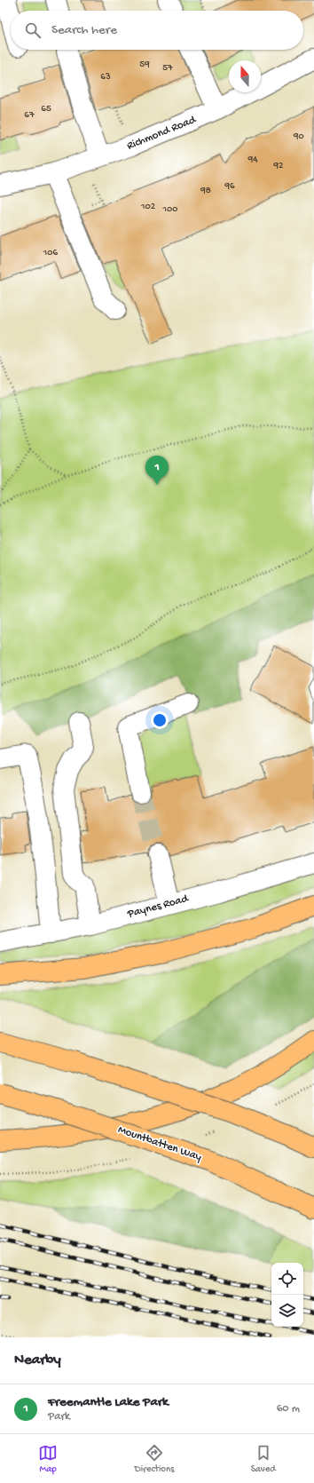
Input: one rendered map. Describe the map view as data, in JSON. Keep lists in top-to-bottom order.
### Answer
{
  "streets": {
    "highway": ["Mountbatten Way"],
    "street": ["Richmond Road", "Paynes Road"]
  },
  "house_numbers": [
    "59",
    "57",
    "63",
    "65",
    "67",
    "90",
    "94",
    "92",
    "96",
    "98",
    "102",
    "100",
    "106"
  ],
  "north": "top",
  "page": {
    "search": "Search here",
    "pins": "1",
    "heading": "Nearby",
    "list": [
      {
        "mark": "1",
        "name": "Freemantle Lake Park",
        "note": "Park",
        "value": "60 m"
      }
    ],
    "nav": ["Map", "Directions", "Saved"]
  }
}
